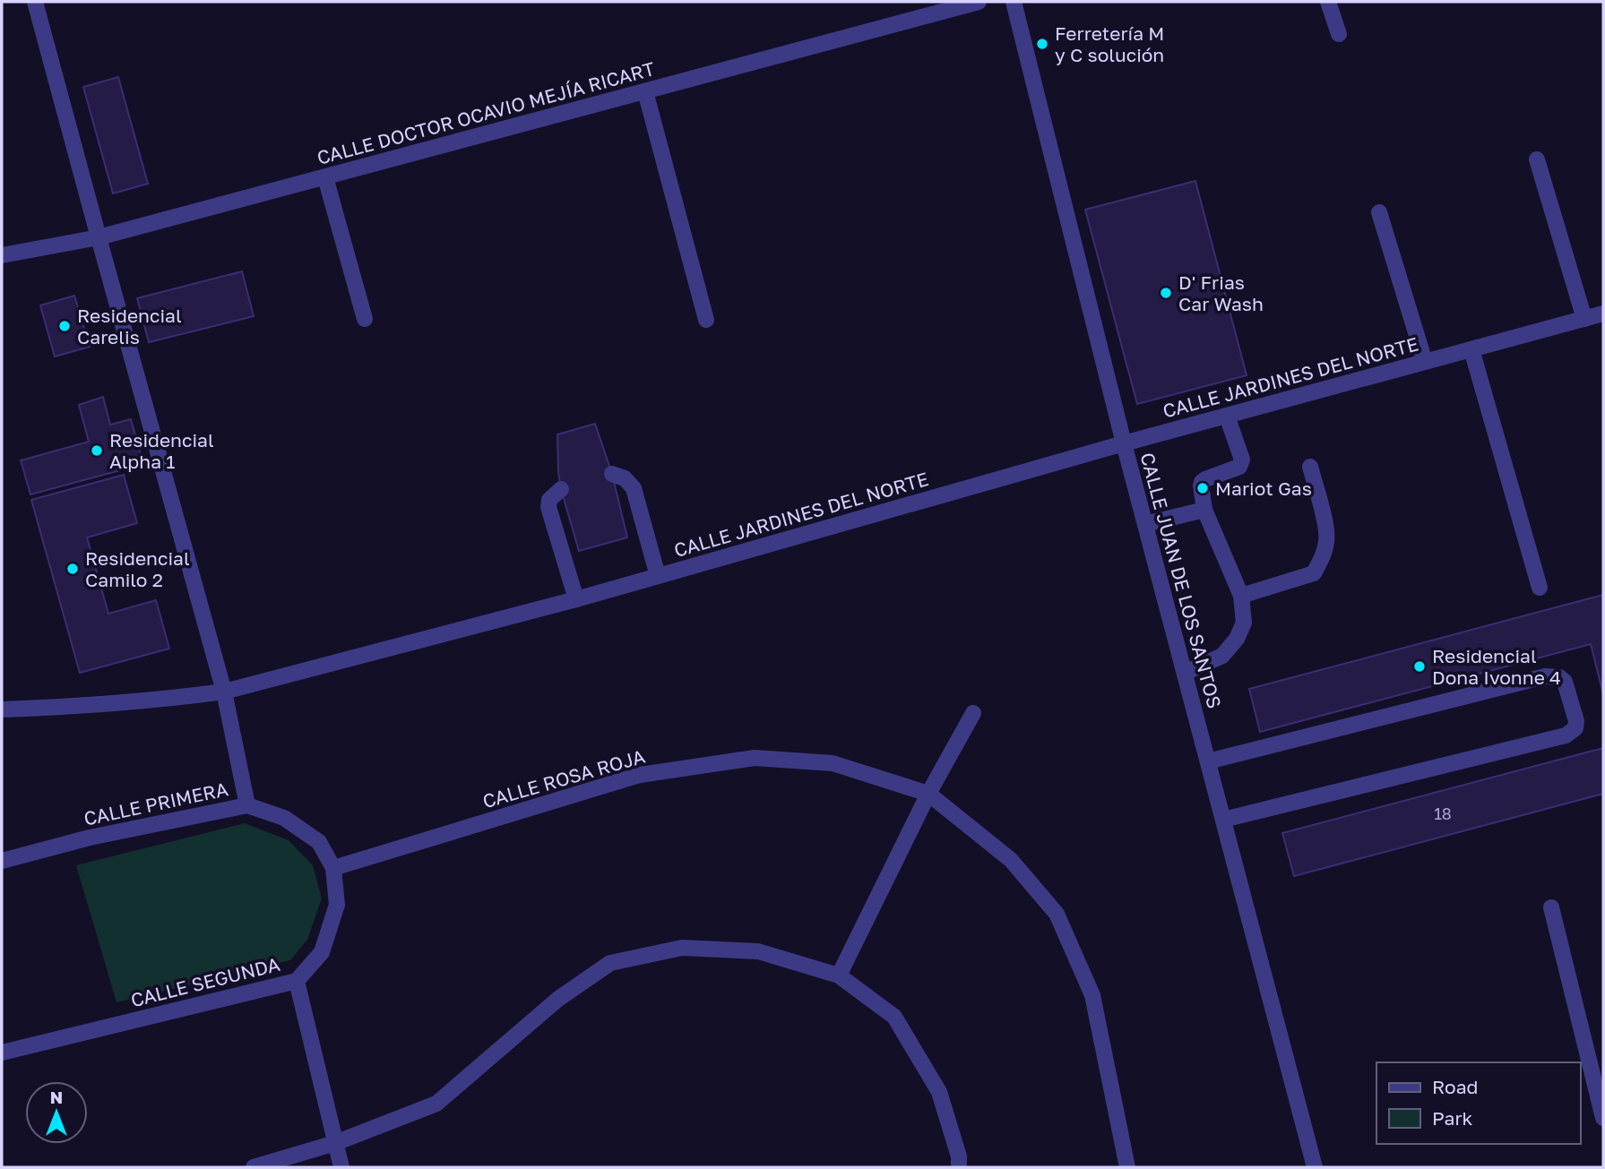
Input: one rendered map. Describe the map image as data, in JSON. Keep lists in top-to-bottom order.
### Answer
{
  "streets": {
    "street": [
      "CALLE DOCTOR OCAVIO MEJÍA RICART",
      "CALLE JARDINES DEL NORTE",
      "CALLE JUAN DE LOS SANTOS",
      "CALLE ROSA ROJA",
      "CALLE PRIMERA",
      "CALLE SEGUNDA"
    ]
  },
  "crossings": [
    ["CALLE JARDINES DEL NORTE", "CALLE JUAN DE LOS SANTOS"],
    ["CALLE ROSA ROJA", "CALLE PRIMERA"],
    ["CALLE ROSA ROJA", "CALLE SEGUNDA"],
    ["CALLE PRIMERA", "CALLE SEGUNDA"]
  ],
  "places": [
    "Ferretería M y C solución",
    "D' Frias Car Wash",
    "Residencial Carelis",
    "Residencial Alpha 1",
    "Mariot Gas",
    "Residencial Camilo 2",
    "Residencial Dona Ivonne 4"
  ],
  "house_numbers": ["18"],
  "legend": ["Road", "Park"],
  "north": "top"
}
